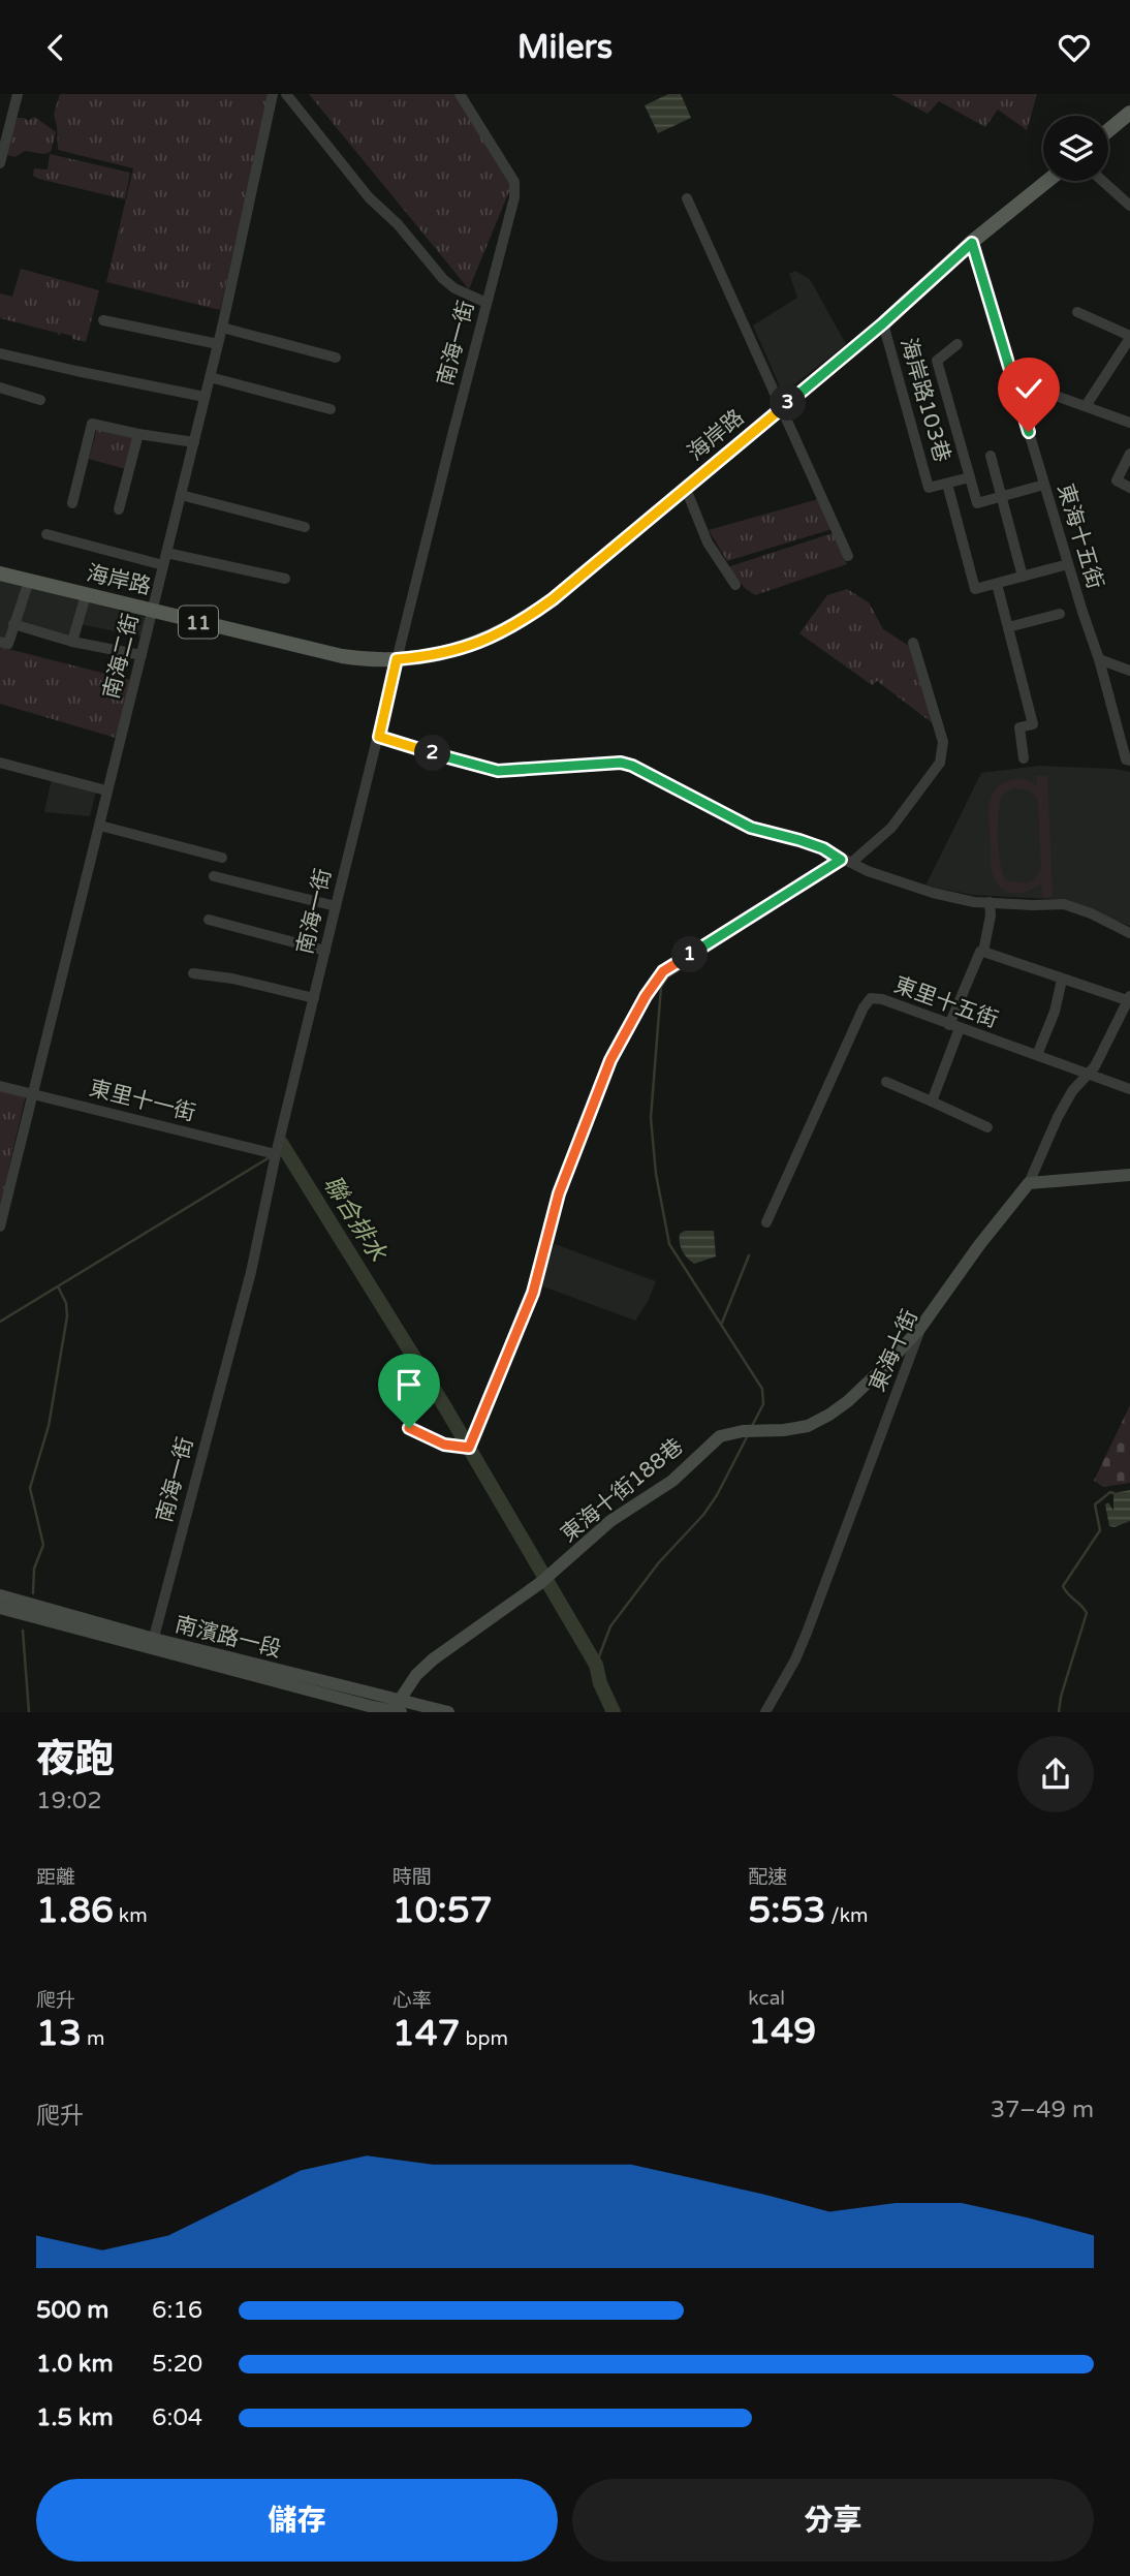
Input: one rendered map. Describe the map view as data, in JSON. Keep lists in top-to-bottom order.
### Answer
{
  "streets": {
    "main road": ["海岸路", "11"],
    "street": [
      "南海一街",
      "海岸路103巷",
      "東海十五街",
      "南海二街",
      "東里十五街",
      "東里十一街",
      "東海十街",
      "東海十街188巷",
      "南濱路一段"
    ]
  },
  "crossings": [
    ["南海一街", "海岸路"],
    ["南海一街", "東里十一街"],
    ["南海一街", "南濱路一段"],
    ["海岸路103巷", "海岸路"],
    ["海岸路", "東海十五街"],
    ["海岸路", "南海二街"],
    ["南海二街", "東里十一街"],
    ["東里十五街", "東海十街"],
    ["東海十街", "東海十街188巷"],
    ["東海十街188巷", "南濱路一段"]
  ],
  "water": ["聯合排水"],
  "page": {
    "header": "Milers",
    "pins": ["3", "2", "1"],
    "heading": ["夜跑", "19:02"],
    "stats": [
      ["距離", "1.86 km"],
      ["時間", "10:57"],
      ["配速", "5:53 /km"],
      ["爬升", "13 m"],
      ["心率", "147 bpm"],
      ["kcal", "149"]
    ],
    "chart": ["爬升", "37–49 m"],
    "list": [
      {
        "name": "500 m",
        "note": "6:16"
      },
      {
        "name": "1.0 km",
        "note": "5:20"
      },
      {
        "name": "1.5 km",
        "note": "6:04"
      }
    ],
    "buttons": ["儲存", "分享"]
  }
}
